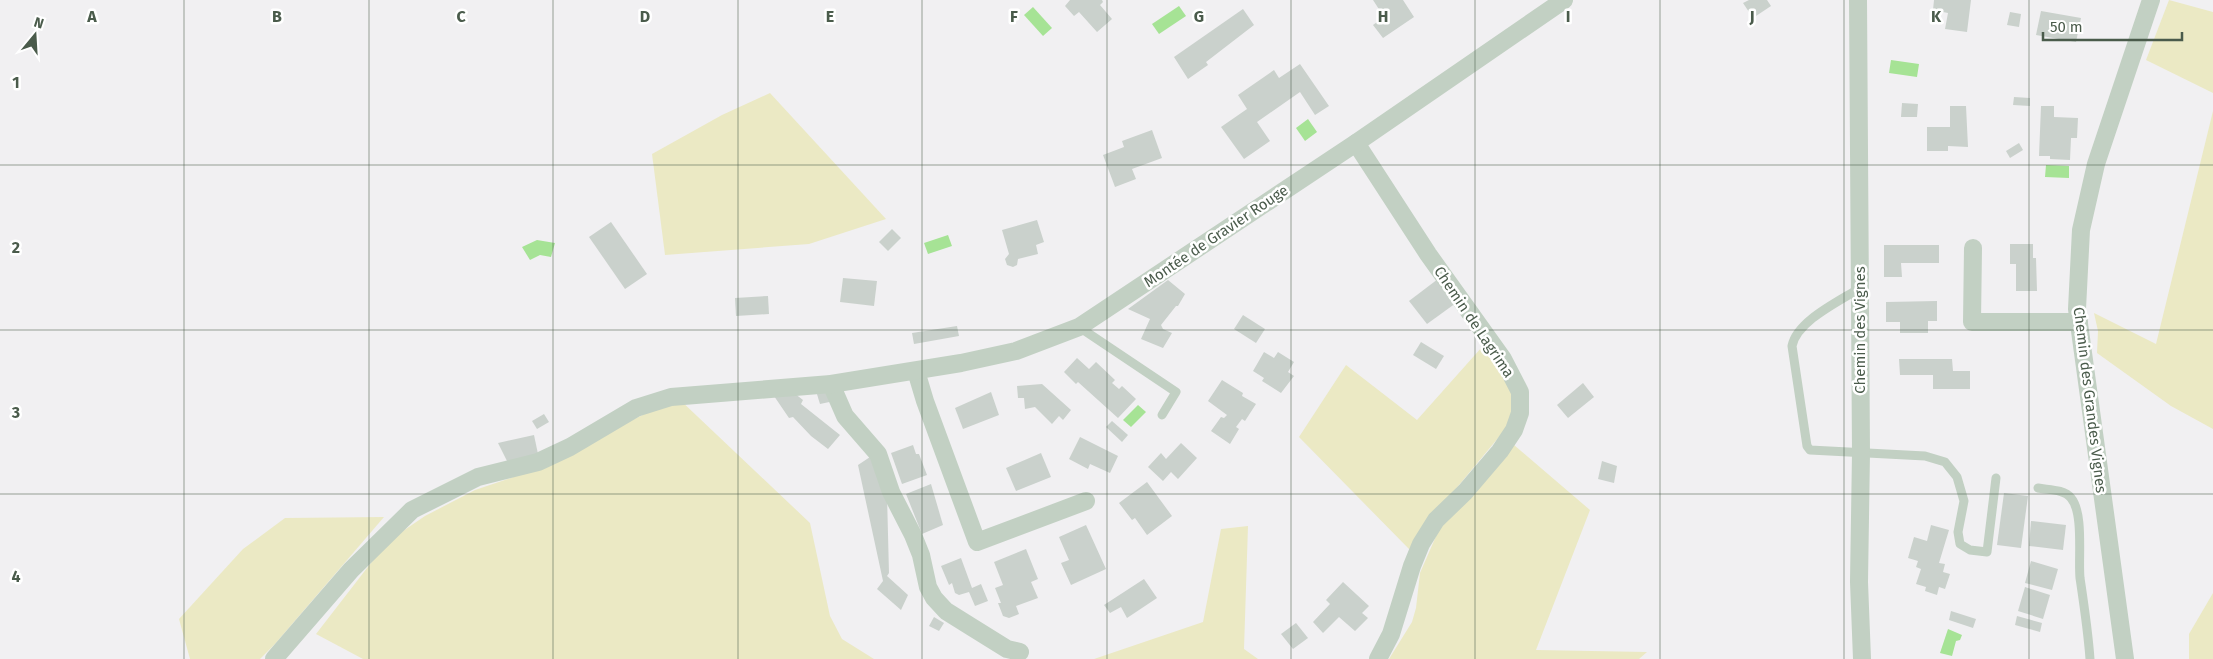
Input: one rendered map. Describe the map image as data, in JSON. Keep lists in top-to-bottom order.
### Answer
{
  "streets": {
    "street": [
      "Montée de Gravier Rouge",
      "Chemin de Lagrima",
      "Chemin des Vignes",
      "Chemin des Grandes Vignes"
    ]
  },
  "crossings": [
    ["Montée de Gravier Rouge", "Chemin de Lagrima"]
  ],
  "scale_bar": "50 m",
  "north": "top",
  "grid": {
    "columns": [
      "A",
      "B",
      "C",
      "D",
      "E",
      "F",
      "G",
      "H",
      "I",
      "J",
      "K"
    ],
    "rows": [
      "1",
      "2",
      "3",
      "4"
    ]
  }
}
